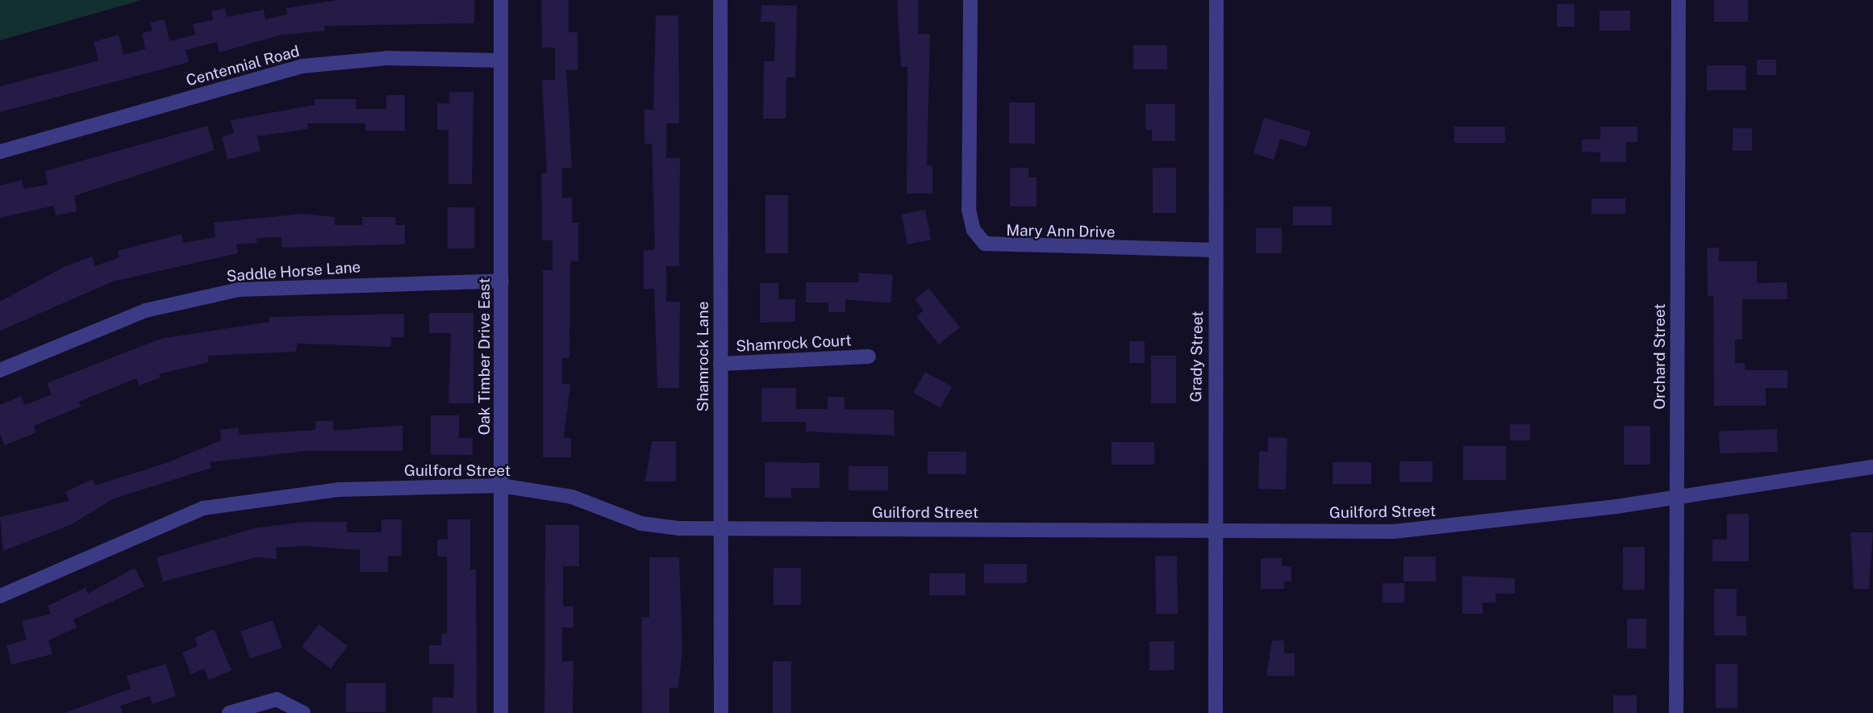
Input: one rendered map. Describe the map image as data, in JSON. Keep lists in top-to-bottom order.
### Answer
{
  "streets": {
    "street": [
      "Centennial Road",
      "Mary Ann Drive",
      "Saddle Horse Lane",
      "Shamrock Court",
      "Oak Timber Drive East",
      "Shamrock Lane",
      "Grady Street",
      "Orchard Street",
      "Guilford Street"
    ]
  },
  "crossings": [
    ["Centennial Road", "Oak Timber Drive East"],
    ["Mary Ann Drive", "Grady Street"],
    ["Saddle Horse Lane", "Oak Timber Drive East"],
    ["Shamrock Court", "Shamrock Lane"],
    ["Oak Timber Drive East", "Guilford Street"],
    ["Shamrock Lane", "Guilford Street"],
    ["Grady Street", "Guilford Street"],
    ["Orchard Street", "Guilford Street"]
  ]
}
